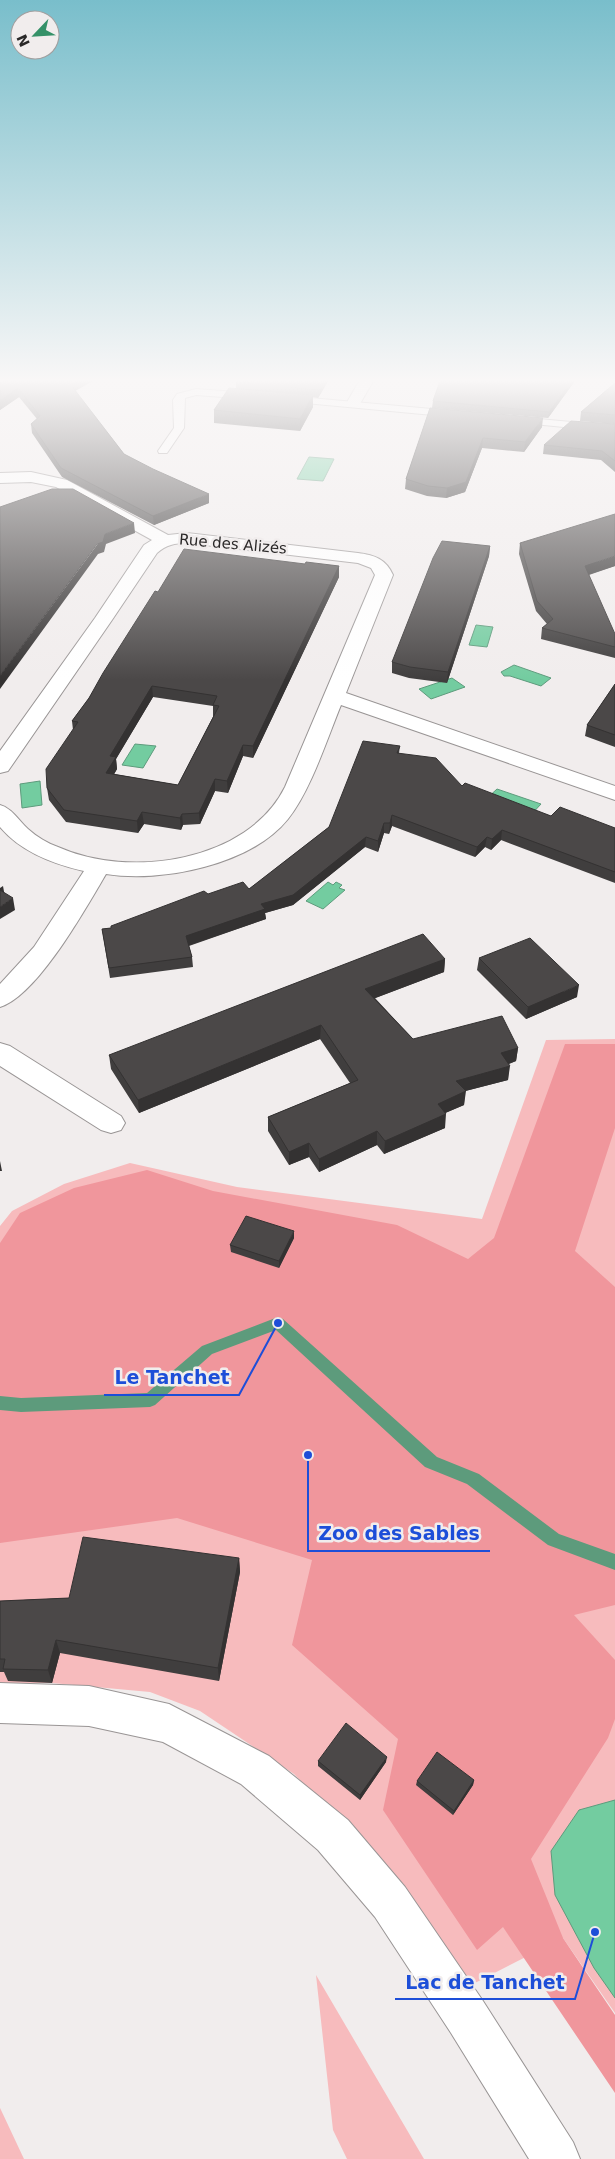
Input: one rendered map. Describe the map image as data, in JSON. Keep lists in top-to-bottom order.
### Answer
{
  "streets": {
    "street": ["Rue des Alizés"]
  },
  "places": ["Le Tanchet", "Zoo des Sables", "Lac de Tanchet"],
  "north": "bottom left"
}
